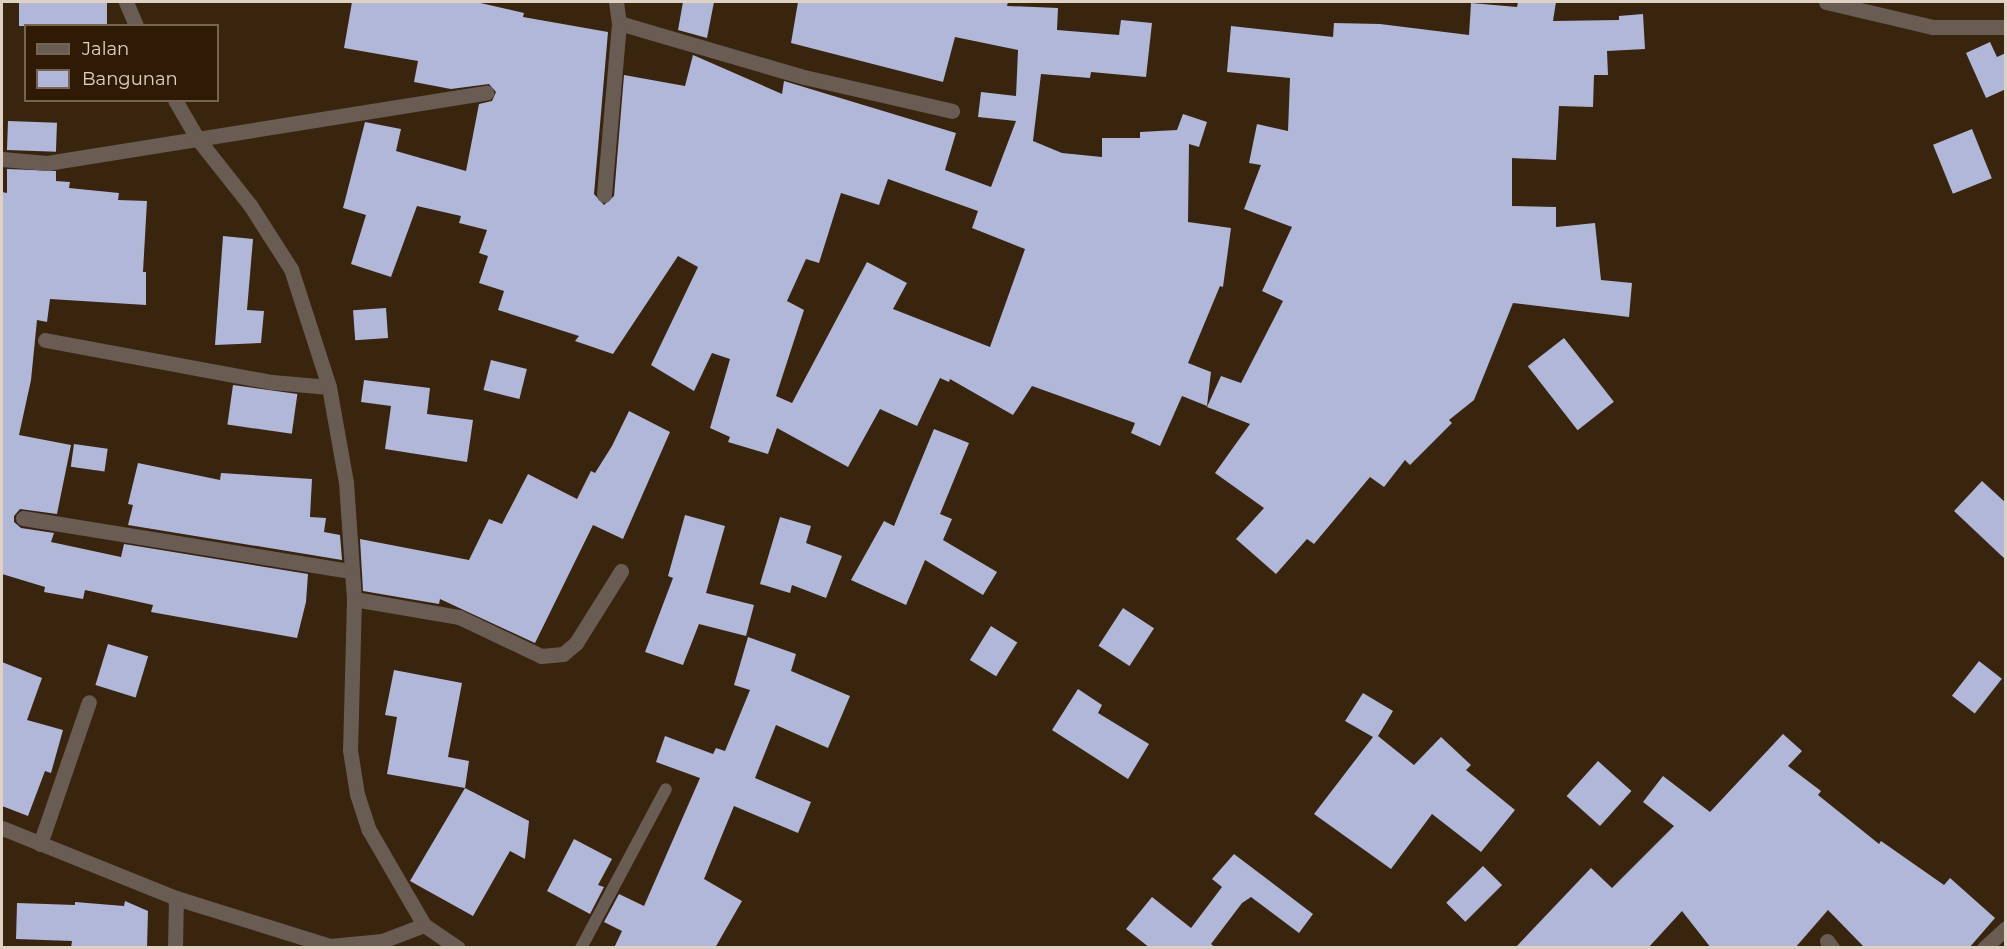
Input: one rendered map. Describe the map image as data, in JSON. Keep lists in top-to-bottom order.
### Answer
{
  "legend": ["Jalan", "Bangunan"]
}
